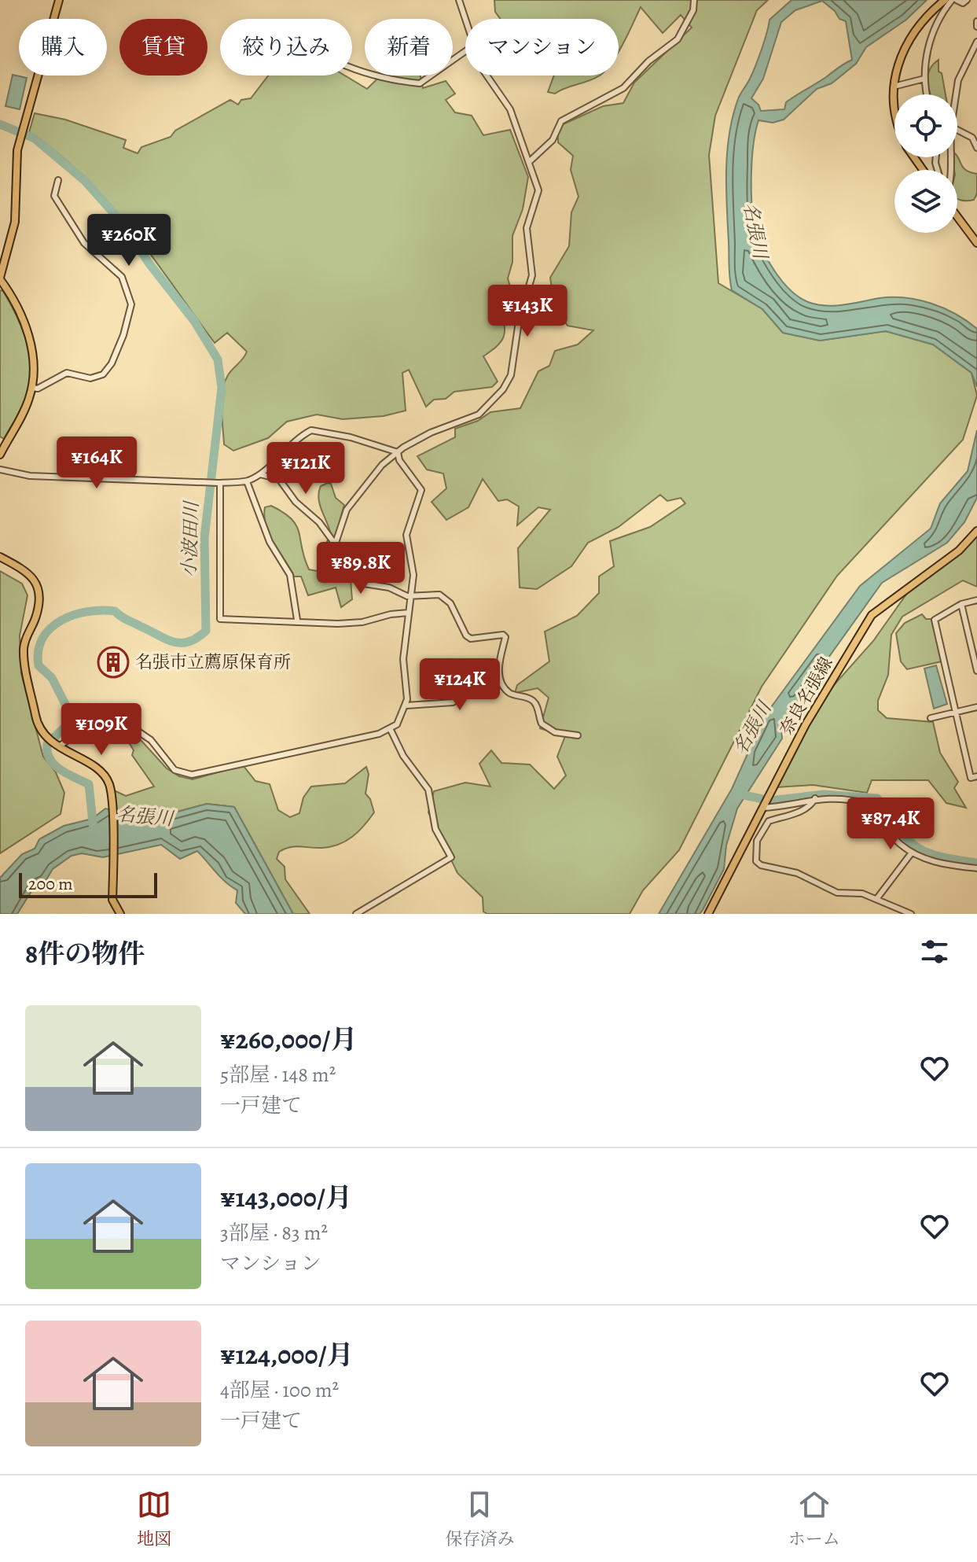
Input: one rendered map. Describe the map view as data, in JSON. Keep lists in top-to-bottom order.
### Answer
{
  "streets": {
    "main road": ["奈良名張線"]
  },
  "water": ["名張川", "小波田川"],
  "places": {
    "building": ["名張市立薦原保育所"]
  },
  "scale_bar": "200 m",
  "page": {
    "chip": [
      "購入",
      "賃貸",
      "絞り込み",
      "新着",
      "マンション"
    ],
    "price": [
      "¥260K",
      "¥143K",
      "¥164K",
      "¥121K",
      "¥89.8K",
      "¥124K",
      "¥109K",
      "¥87.4K"
    ],
    "scale": "200 m",
    "heading": "8件の物件",
    "list": [
      {
        "name": "¥260,000/月",
        "note": "5部屋 · 148 m² · 一戸建て"
      },
      {
        "name": "¥143,000/月",
        "note": "3部屋 · 83 m² · マンション"
      },
      {
        "name": "¥124,000/月",
        "note": "4部屋 · 100 m² · 一戸建て"
      }
    ],
    "tabs": ["地図", "保存済み", "ホーム"]
  }
}
